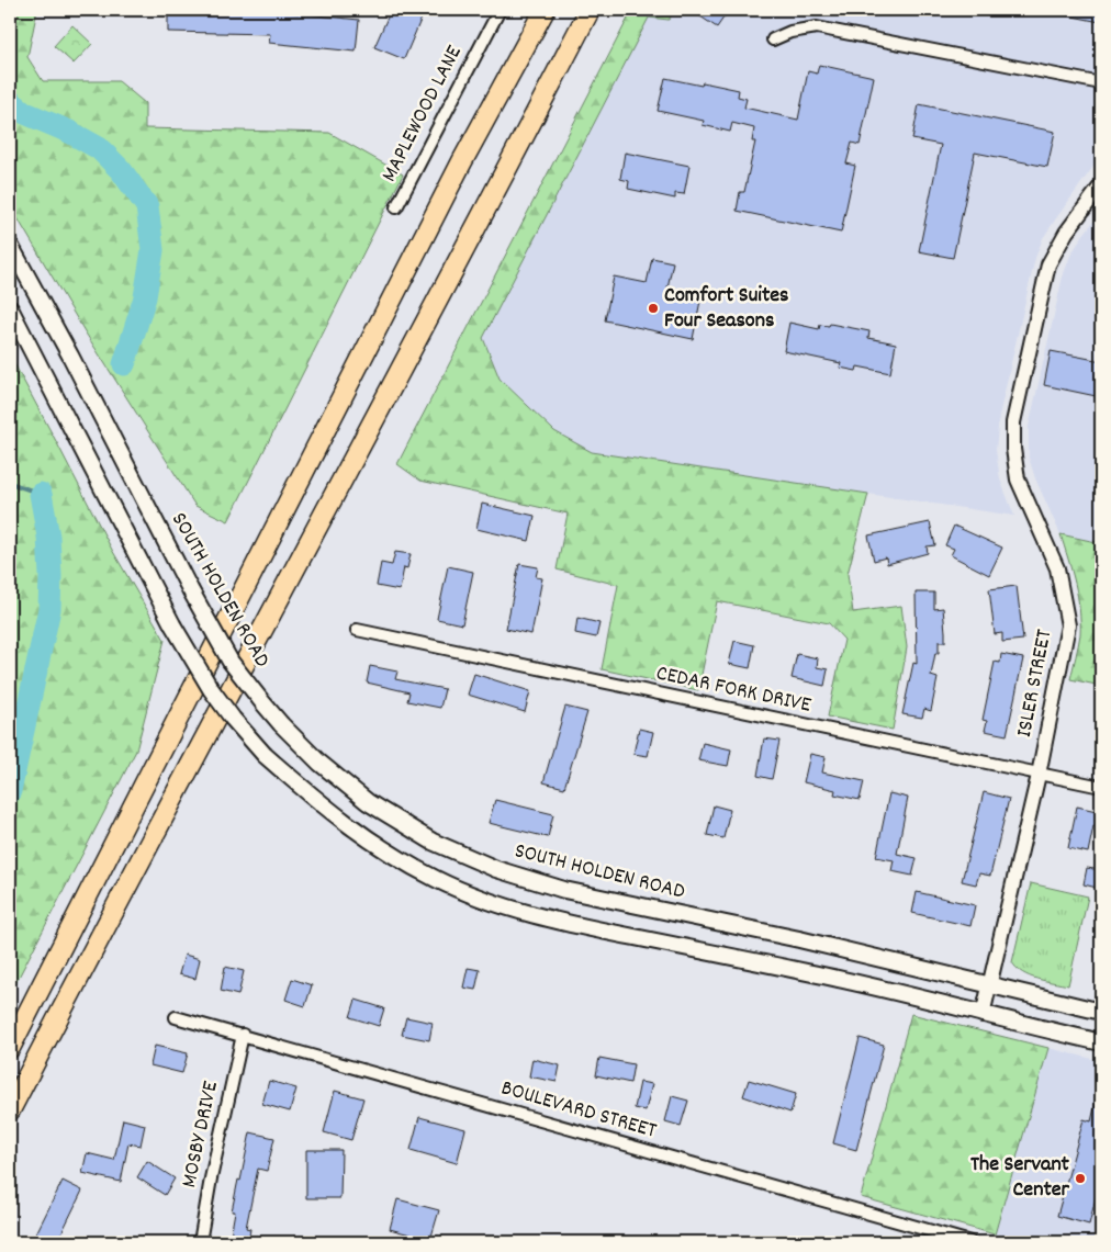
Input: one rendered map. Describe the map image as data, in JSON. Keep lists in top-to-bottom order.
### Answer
{
  "streets": {
    "main road": ["SOUTH HOLDEN ROAD"],
    "street": [
      "MAPLEWOOD LANE",
      "ISLER STREET",
      "CEDAR FORK DRIVE",
      "BOULEVARD STREET",
      "MOSBY DRIVE"
    ]
  },
  "crossings": [
    ["SOUTH HOLDEN ROAD", "ISLER STREET"],
    ["ISLER STREET", "CEDAR FORK DRIVE"],
    ["BOULEVARD STREET", "MOSBY DRIVE"]
  ],
  "places": ["Comfort Suites Four Seasons", "The Servant Center"]
}
